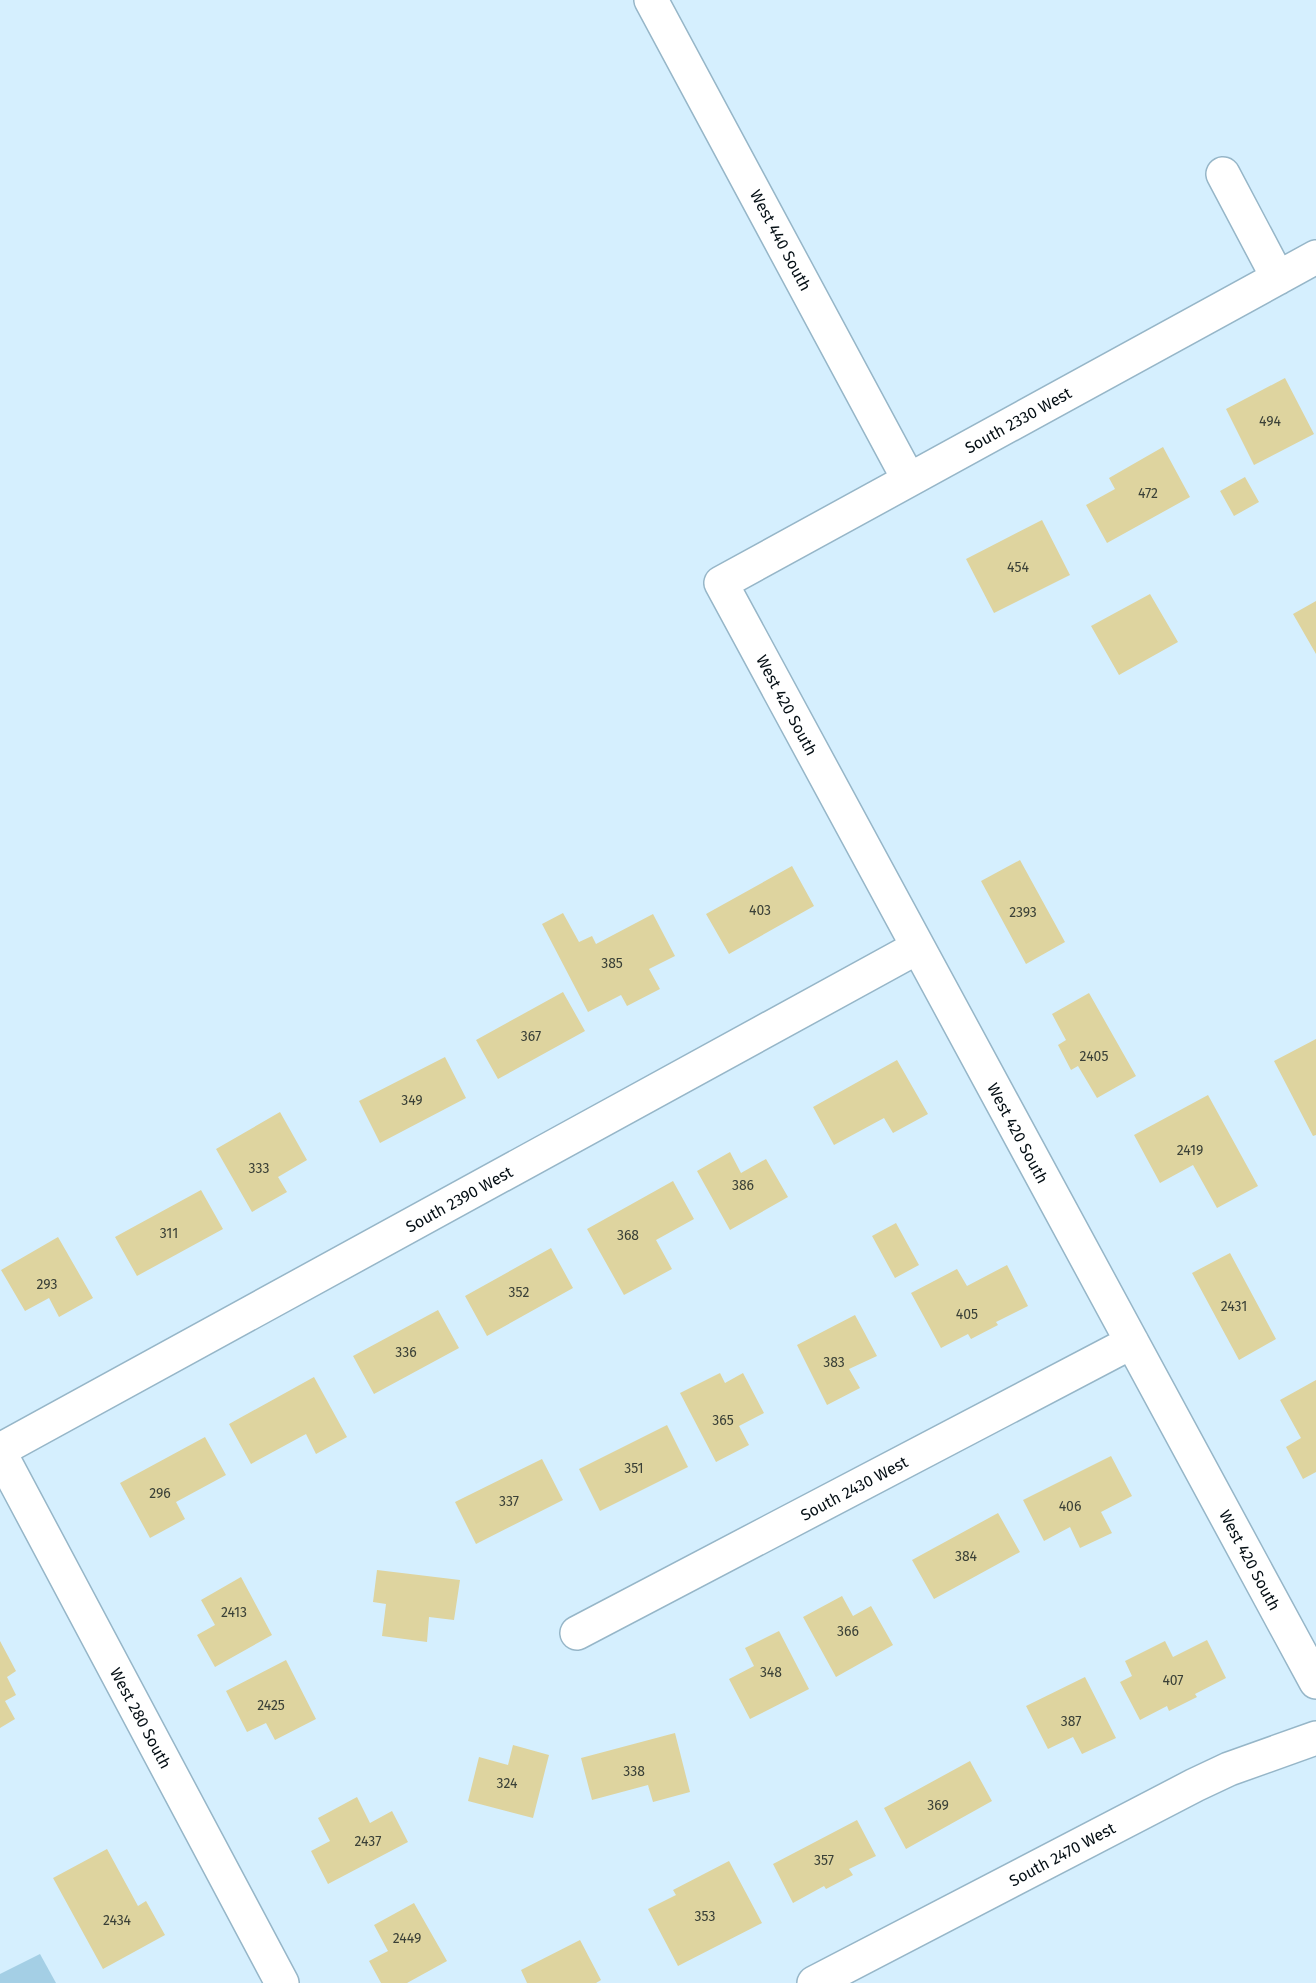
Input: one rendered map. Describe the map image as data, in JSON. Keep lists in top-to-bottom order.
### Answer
{
  "streets": {
    "street": [
      "West 440 South",
      "South 2330 West",
      "West 420 South",
      "South 2390 West",
      "South 2430 West",
      "West 280 South",
      "South 2470 West"
    ]
  },
  "crossings": [
    ["West 440 South", "South 2330 West"],
    ["South 2330 West", "West 420 South"],
    ["West 420 South", "South 2390 West"],
    ["West 420 South", "South 2430 West"],
    ["South 2390 West", "West 280 South"]
  ],
  "house_numbers": [
    "494",
    "472",
    "454",
    "403",
    "2393",
    "385",
    "367",
    "2405",
    "349",
    "2419",
    "333",
    "386",
    "311",
    "368",
    "293",
    "352",
    "2431",
    "405",
    "336",
    "383",
    "365",
    "351",
    "296",
    "337",
    "406",
    "384",
    "2413",
    "366",
    "348",
    "407",
    "2425",
    "387",
    "338",
    "324",
    "369",
    "2437",
    "357",
    "353",
    "2434",
    "2449"
  ]
}
